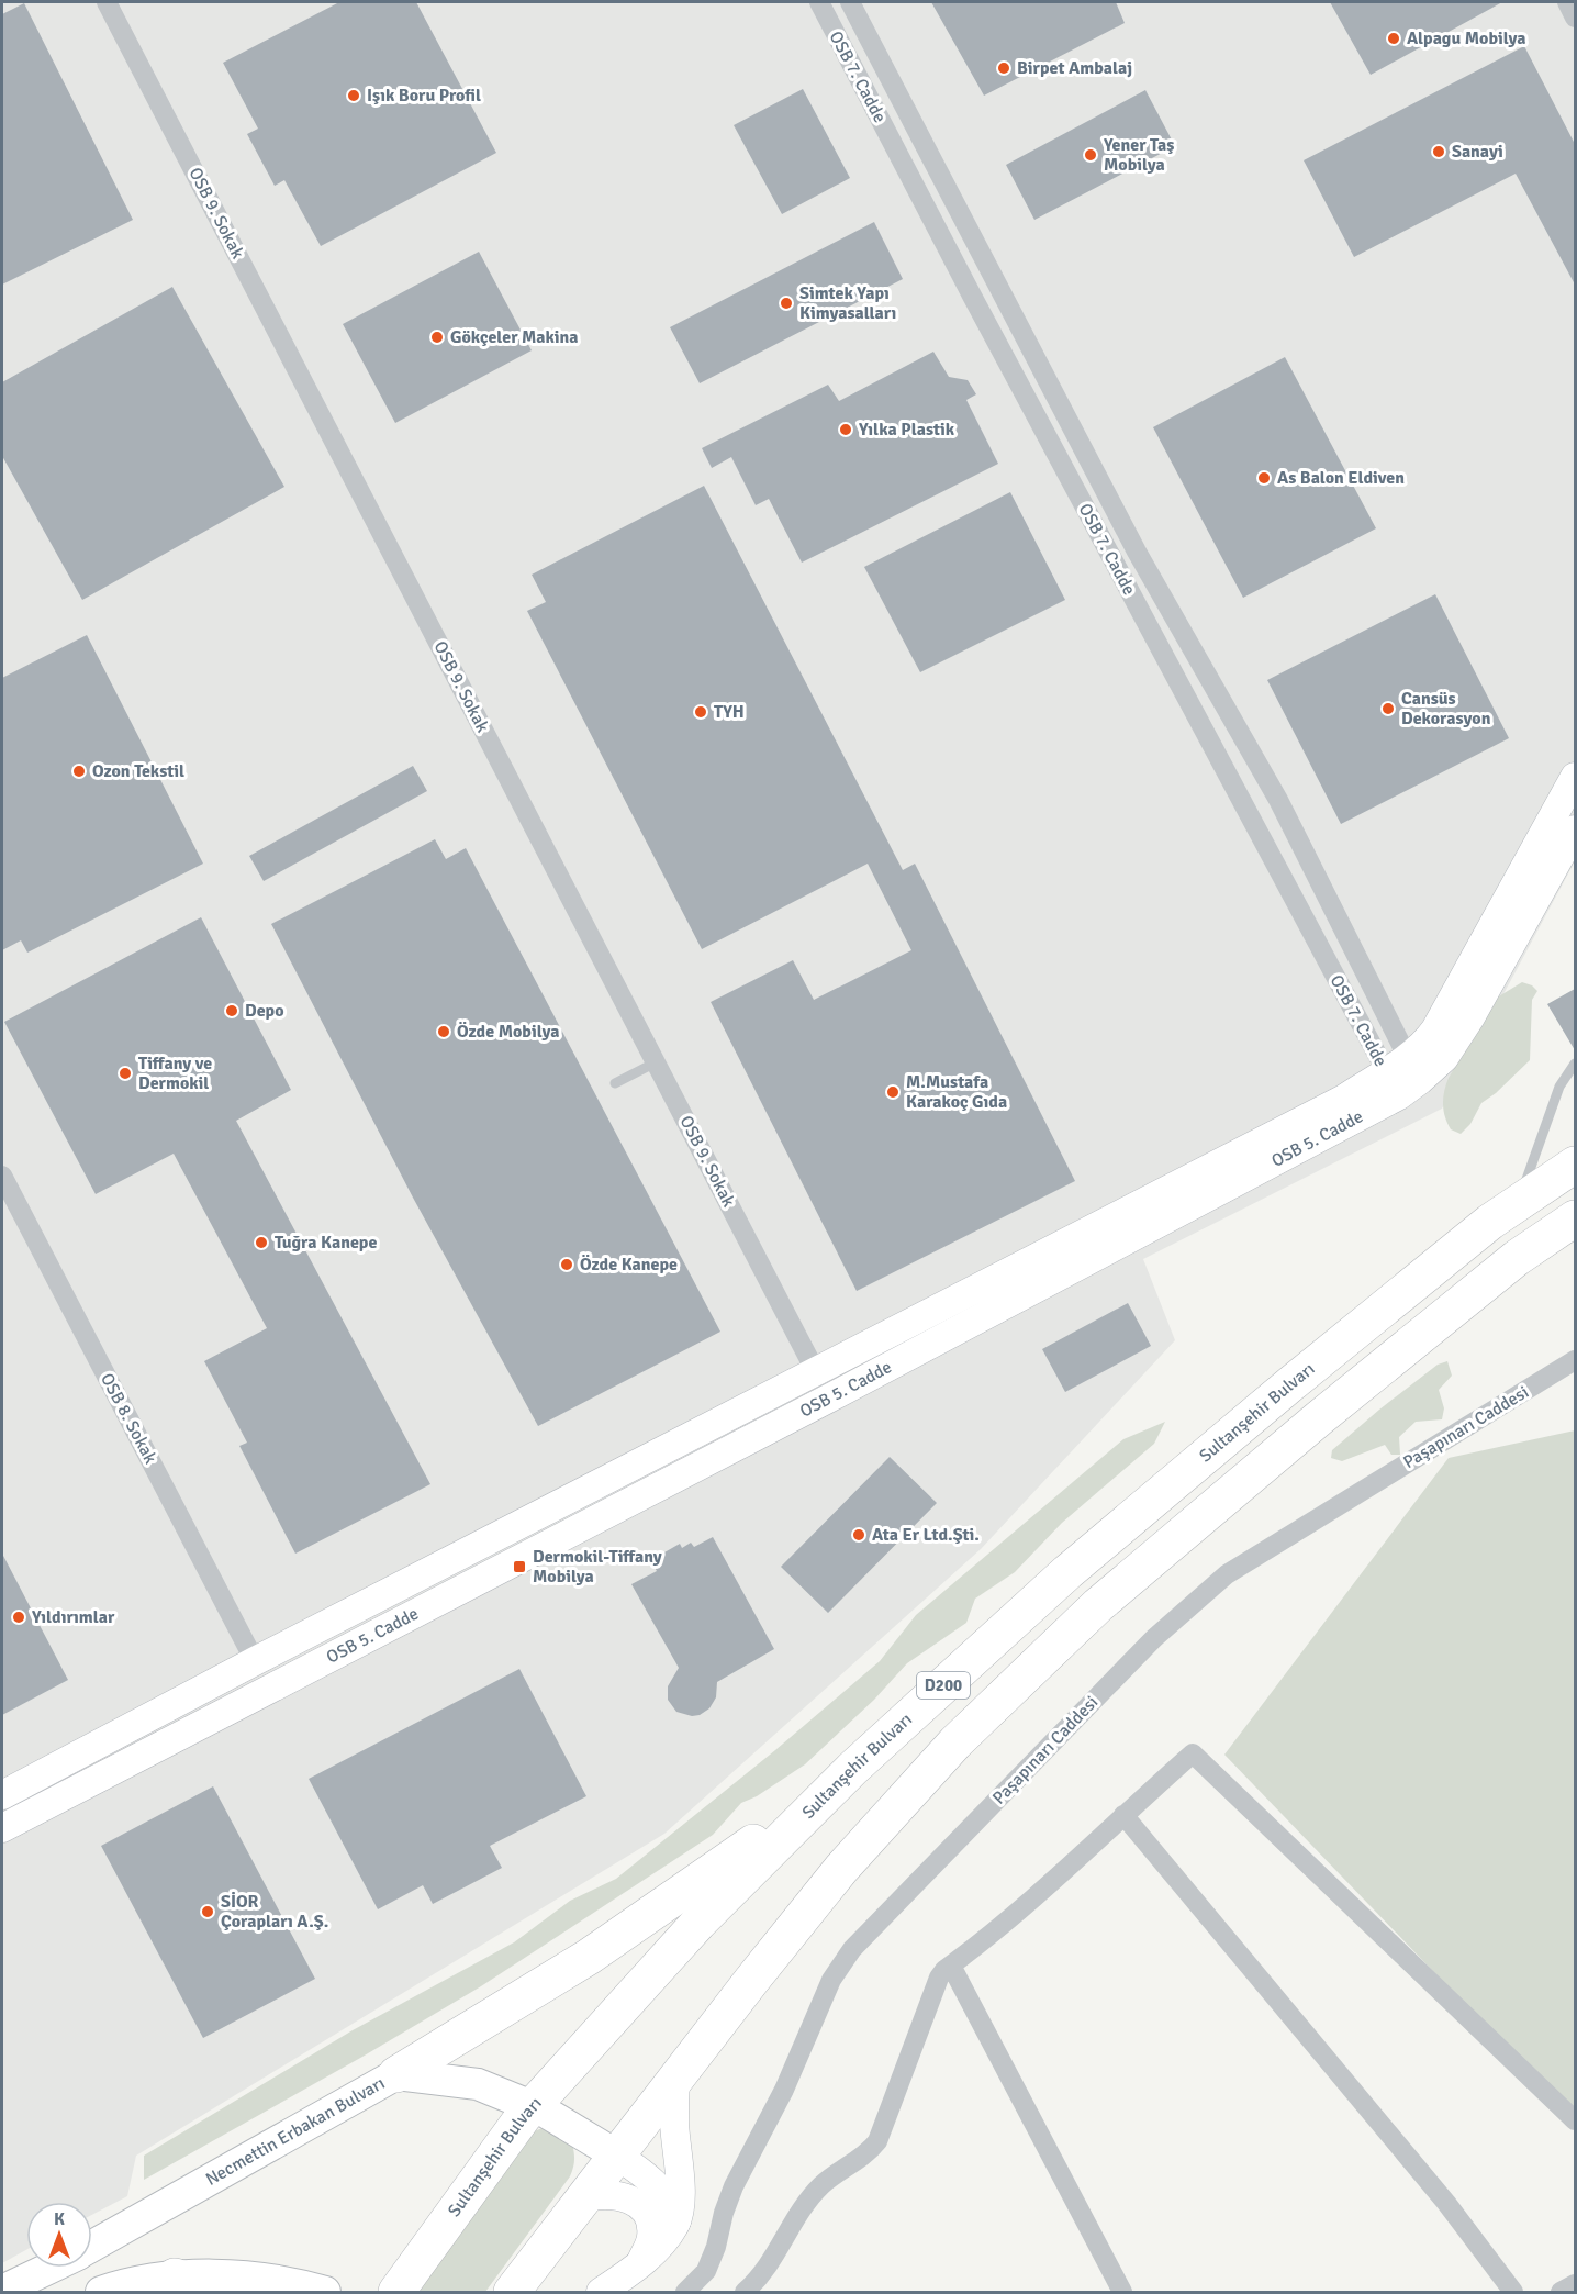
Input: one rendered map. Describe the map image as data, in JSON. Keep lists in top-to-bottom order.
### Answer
{
  "streets": {
    "highway": ["Sultanşehir Bulvarı", "D200"],
    "main road": ["Necmettin Erbakan Bulvarı"],
    "street": [
      "OSB 7. Cadde",
      "OSB 9. Sokak",
      "OSB 5. Cadde",
      "OSB 8. Sokak",
      "Paşapınarı Caddesi"
    ]
  },
  "crossings": [
    ["OSB 7. Cadde", "OSB 5. Cadde"],
    ["Sultanşehir Bulvarı", "Necmettin Erbakan Bulvarı"],
    ["D200", "Necmettin Erbakan Bulvarı"]
  ],
  "places": {
    "other": [
      "Alpagu Mobilya",
      "Birpet Ambalaj",
      "Işık Boru Profil",
      "Sanayi",
      "Yener Taş Mobilya",
      "Simtek Yapı Kimyasalları",
      "Gökçeler Makina",
      "Yılka Plastik",
      "As Balon Eldiven",
      "Cansüs Dekorasyon",
      "TYH",
      "Ozon Tekstil",
      "Depo",
      "Özde Mobilya",
      "Tiffany ve Dermokil",
      "M.Mustafa Karakoç Gıda",
      "Tuğra Kanepe",
      "Özde Kanepe",
      "Ata Er Ltd.Şti.",
      "Yıldırımlar",
      "SİOR Çorapları A.Ş."
    ],
    "transit": ["Dermokil-Tiffany Mobilya"]
  },
  "north": "top"
}
